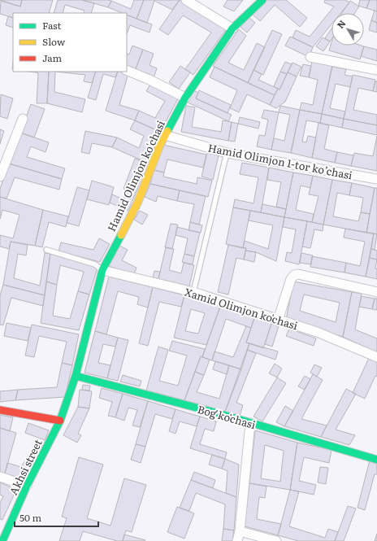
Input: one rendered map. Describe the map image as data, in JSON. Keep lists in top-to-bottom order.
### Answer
{
  "streets": {
    "street": [
      "Hamid Olimjon 1-tor koʼchasi",
      "Hamid Olimjon ko'chasi",
      "Xamid Olimjon koʻchasi",
      "Bogʻ koʻchasi",
      "Akhsi street"
    ]
  },
  "crossings": [
    ["Hamid Olimjon 1-tor koʼchasi", "Hamid Olimjon ko'chasi"],
    ["Hamid Olimjon ko'chasi", "Xamid Olimjon koʻchasi"],
    ["Hamid Olimjon ko'chasi", "Bogʻ koʻchasi"],
    ["Hamid Olimjon ko'chasi", "Akhsi street"]
  ],
  "legend": ["Fast", "Slow", "Jam"],
  "scale_bar": "50 m",
  "north": "top left"
}
